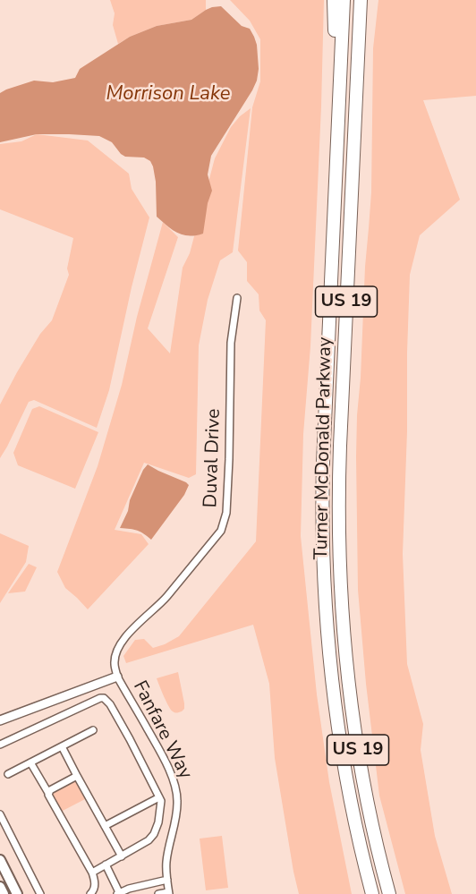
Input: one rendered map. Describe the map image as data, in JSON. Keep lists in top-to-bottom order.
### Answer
{
  "streets": {
    "highway": ["US 19", "Turner McDonald Parkway"],
    "street": ["Duval Drive", "Fanfare Way"]
  },
  "crossings": [
    ["Duval Drive", "Fanfare Way"]
  ],
  "water": ["Morrison Lake"]
}
